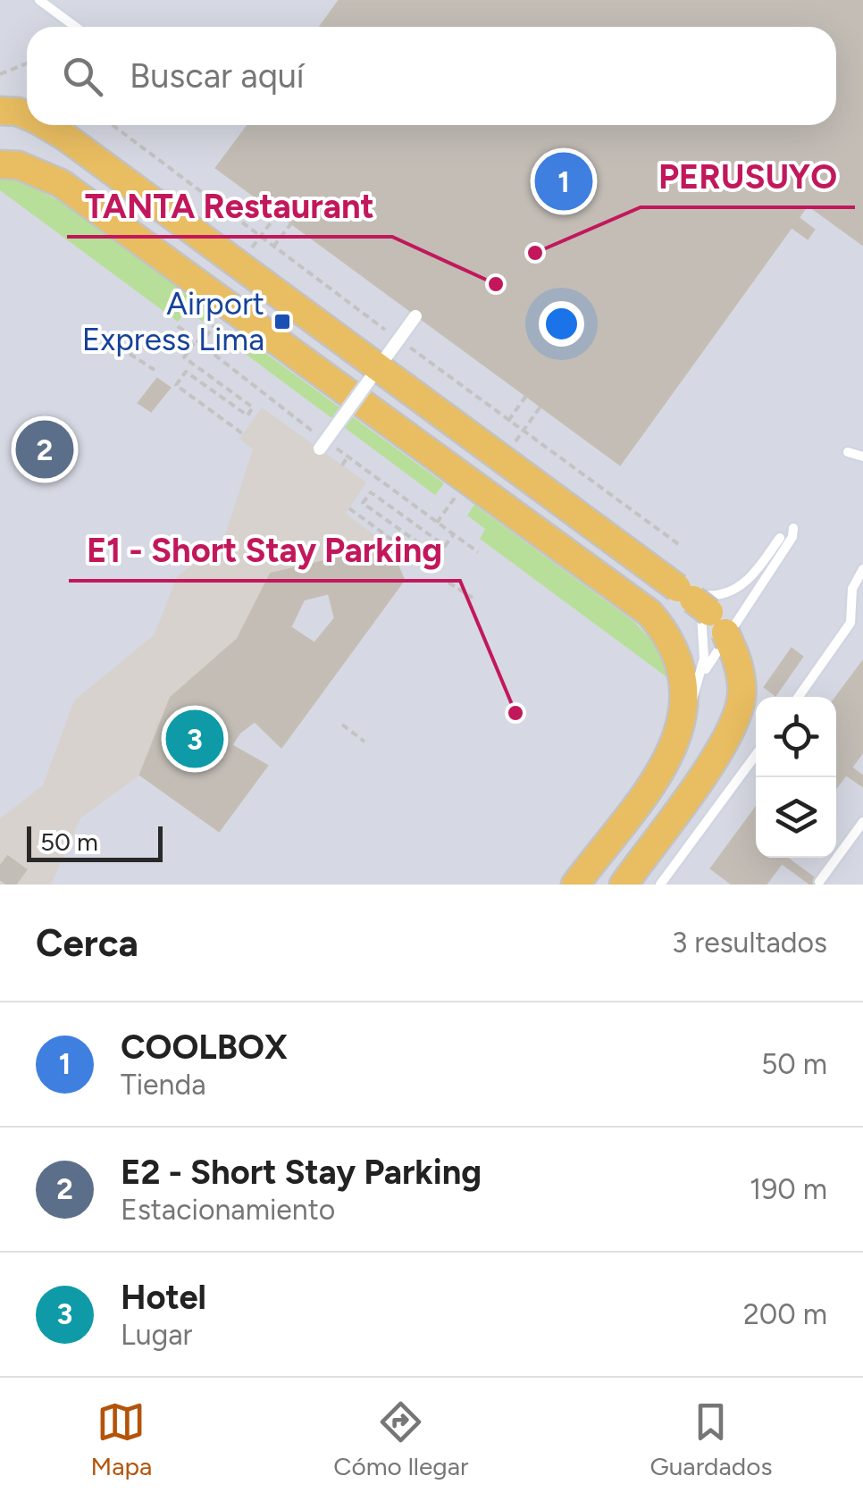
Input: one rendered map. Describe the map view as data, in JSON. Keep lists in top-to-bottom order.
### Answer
{
  "places": {
    "other": ["PERUSUYO", "TANTA Restaurant", "E1 - Short Stay Parking"],
    "transit": ["Airport Express Lima"]
  },
  "scale_bar": "50 m",
  "page": {
    "search": "Buscar aquí",
    "pins": ["1", "2", "3"],
    "scale": "50 m",
    "heading": ["Cerca", "3 resultados"],
    "list": [
      {
        "mark": "1",
        "name": "COOLBOX",
        "note": "Tienda",
        "value": "50 m"
      },
      {
        "mark": "2",
        "name": "E2 - Short Stay Parking",
        "note": "Estacionamiento",
        "value": "190 m"
      },
      {
        "mark": "3",
        "name": "Hotel",
        "note": "Lugar",
        "value": "200 m"
      }
    ],
    "nav": ["Mapa", "Cómo llegar", "Guardados"]
  }
}
